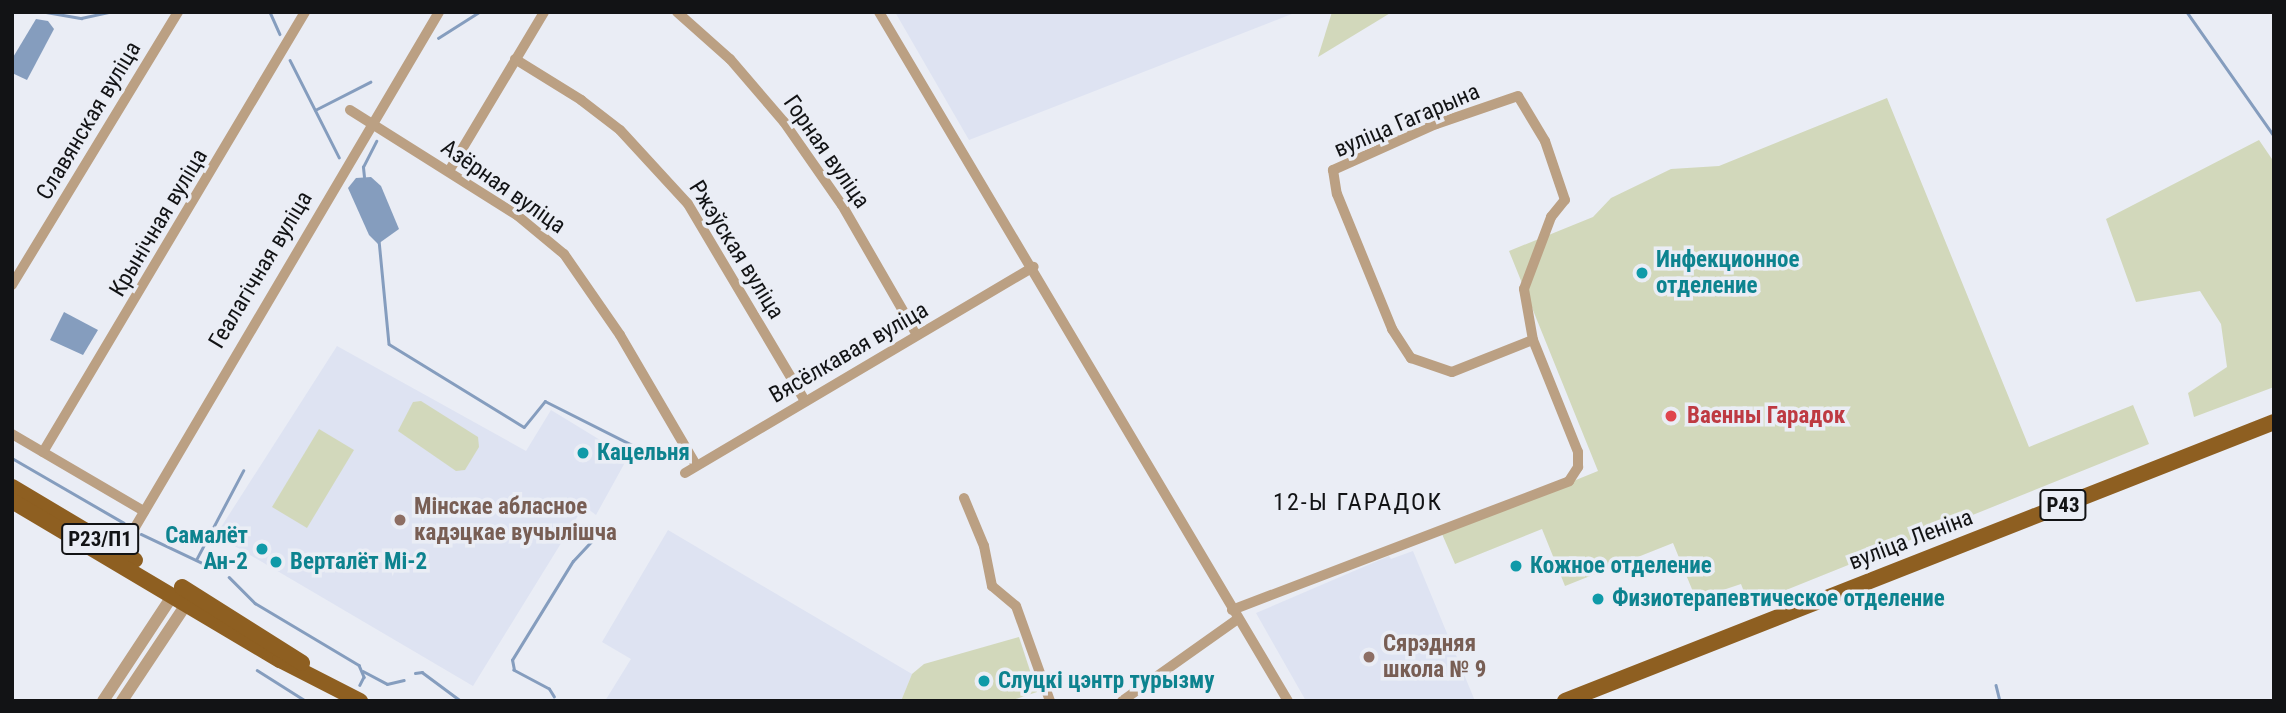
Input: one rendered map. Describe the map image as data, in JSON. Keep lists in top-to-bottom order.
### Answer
{
  "streets": {
    "main road": ["Р43", "Р23/П1", "вуліца Леніна"],
    "street": [
      "Славянская вуліца",
      "вуліца Гагарына",
      "Горная вуліца",
      "Азёрная вуліца",
      "Крынічная вуліца",
      "Ржэўская вуліца",
      "Геалагічная вуліца",
      "Вясёлкавая вуліца"
    ]
  },
  "crossings": [
    ["Горная вуліца", "Вясёлкавая вуліца"],
    ["Азёрная вуліца", "Геалагічная вуліца"],
    ["Азёрная вуліца", "Вясёлкавая вуліца"],
    ["Ржэўская вуліца", "Вясёлкавая вуліца"],
    ["Геалагічная вуліца", "Р23/П1"]
  ],
  "districts": ["12-Ы ГАРАДОК"],
  "places": [
    "Инфекционное отделение",
    "Ваенны Гарадок",
    "Кацельня",
    "Мінскае абласное кадэцкае вучылішча",
    "Самалёт Ан-2",
    "Верталёт Мі-2",
    "Кожное отделение",
    "Физиотерапевтическое отделение",
    "Сярэдняя школа № 9",
    "Слуцкі цэнтр турызму"
  ]
}
